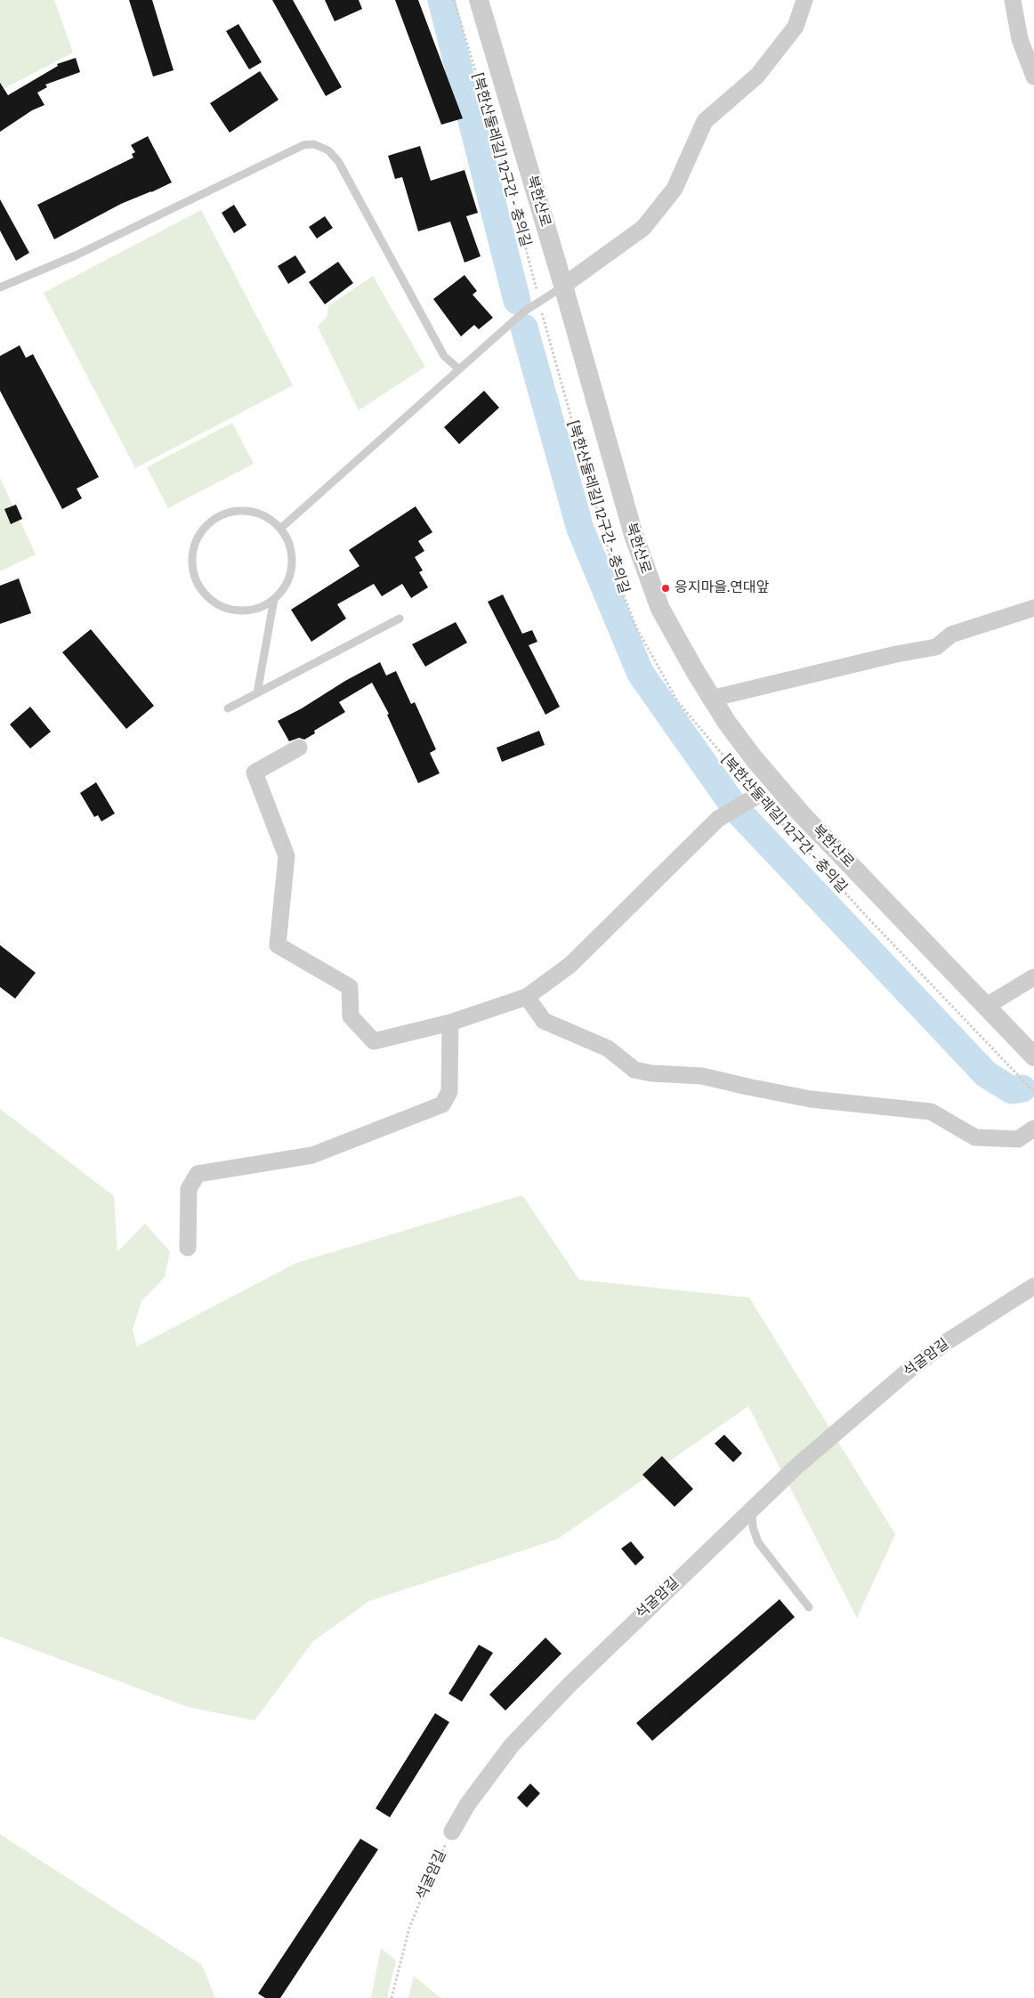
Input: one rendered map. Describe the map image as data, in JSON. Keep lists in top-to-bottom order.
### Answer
{
  "streets": {
    "street": ["북한산로", "석굴암길"],
    "path": ["[북한산둘레길] 12구간 - 충의길"]
  },
  "places": ["응지마을.연대앞"]
}
